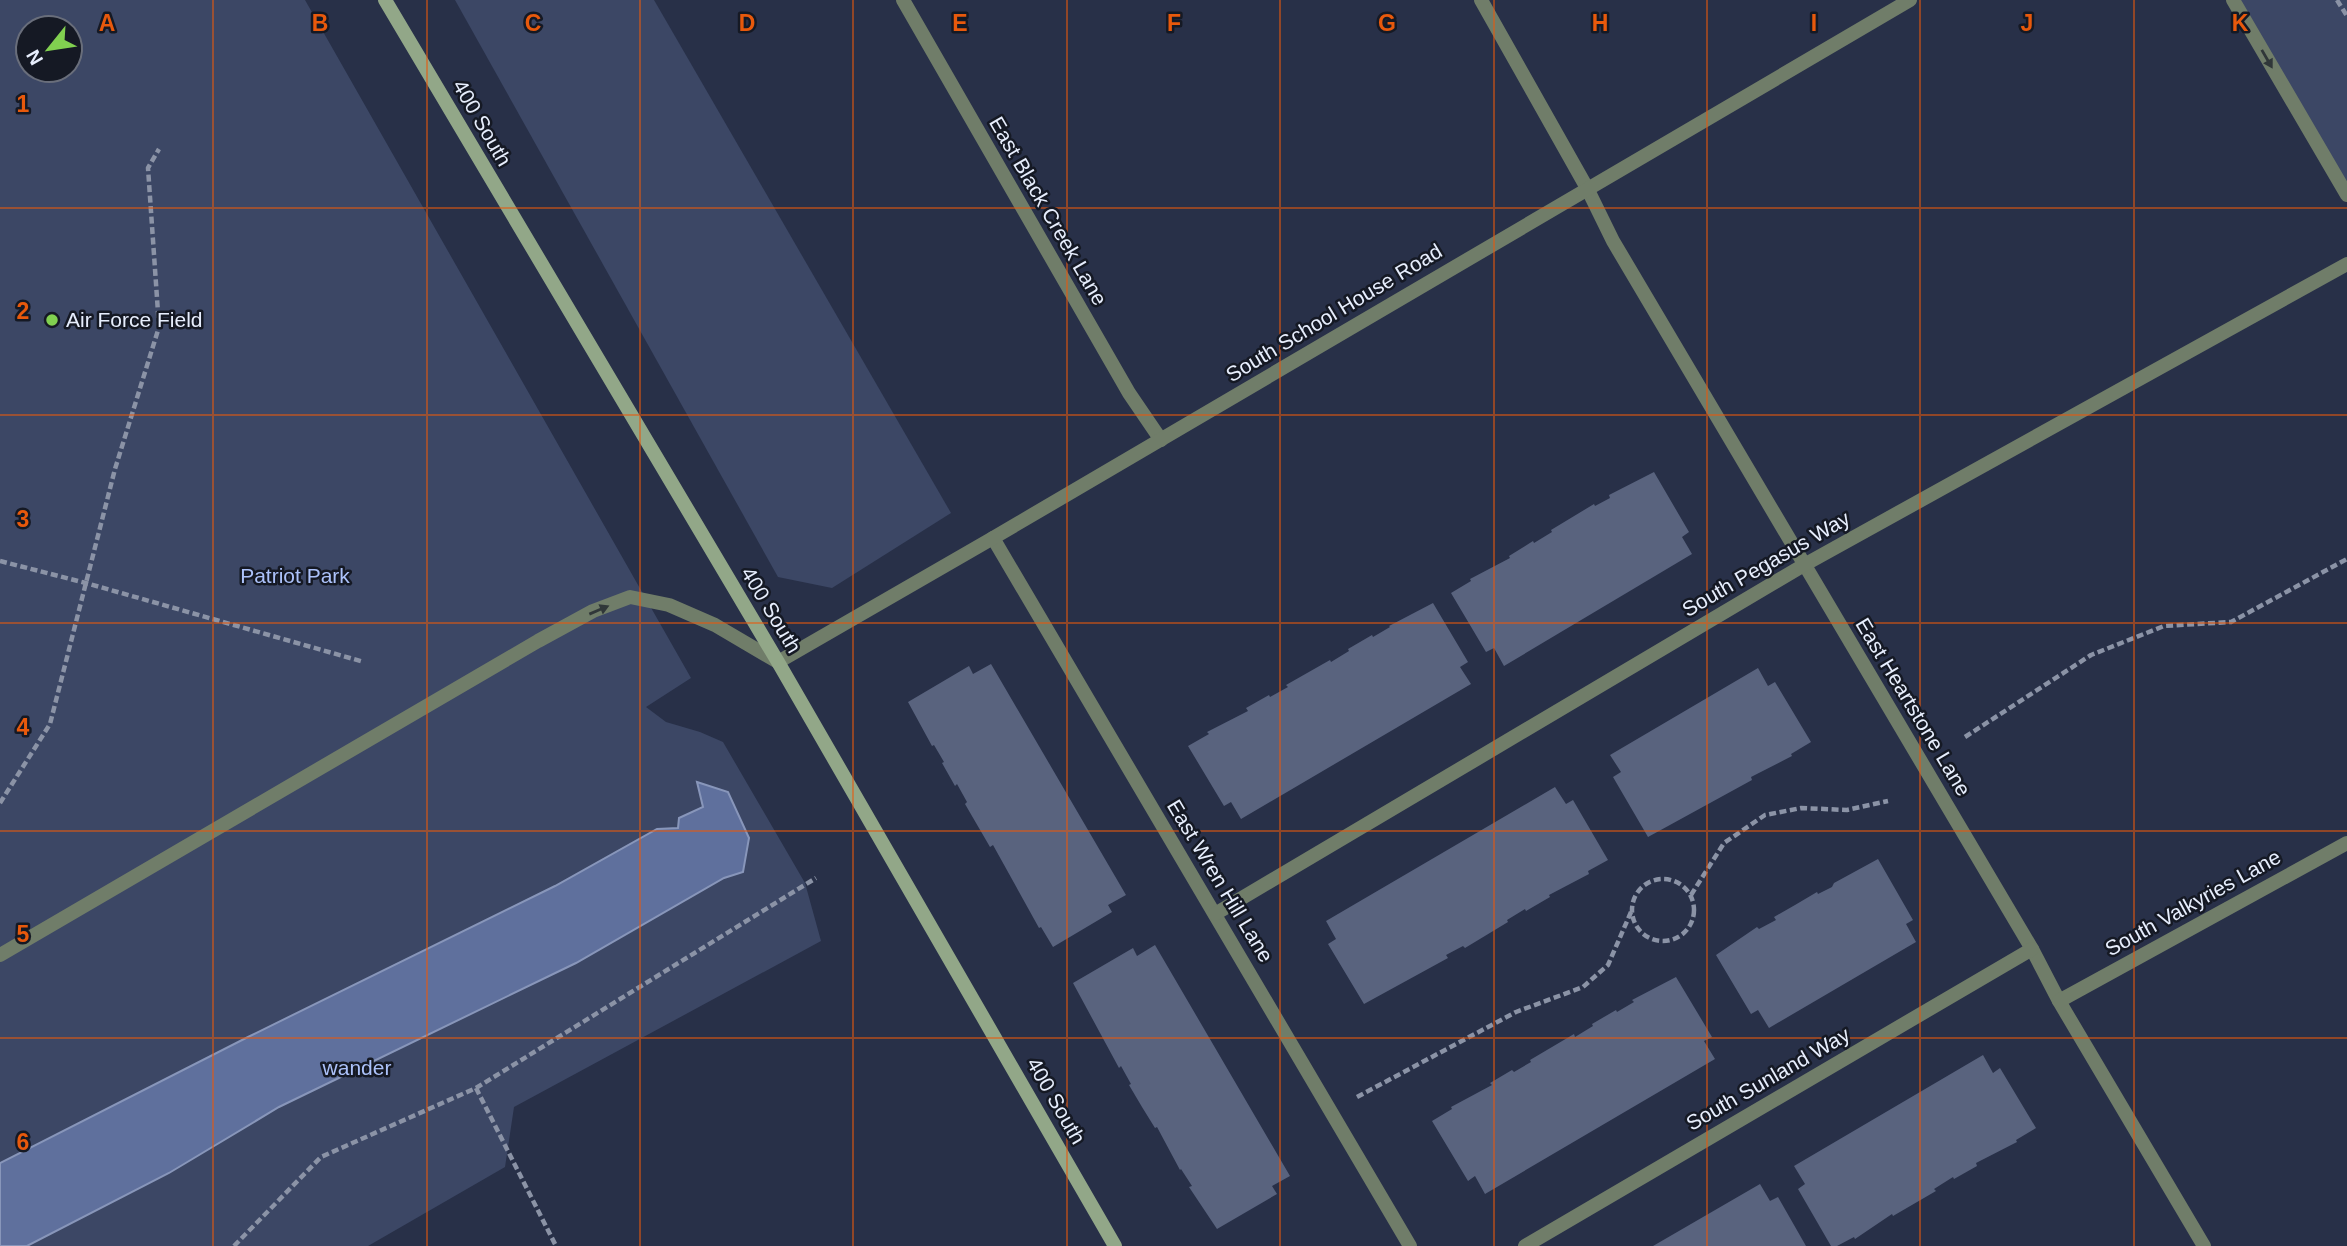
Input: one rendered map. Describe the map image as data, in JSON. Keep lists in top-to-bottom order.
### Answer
{
  "streets": {
    "street": [
      "400 South",
      "East Black Creek Lane",
      "South School House Road",
      "South Pegasus Way",
      "East Heartstone Lane",
      "East Wren Hill Lane",
      "South Valkyries Lane",
      "South Sunland Way"
    ]
  },
  "crossings": [
    ["400 South", "South School House Road"],
    ["East Black Creek Lane", "South School House Road"],
    ["South School House Road", "East Heartstone Lane"],
    ["South School House Road", "East Wren Hill Lane"],
    ["South Pegasus Way", "East Heartstone Lane"],
    ["South Pegasus Way", "East Wren Hill Lane"],
    ["East Heartstone Lane", "South Valkyries Lane"],
    ["East Heartstone Lane", "South Sunland Way"]
  ],
  "parks": ["Patriot Park", "wander"],
  "places": ["Air Force Field"],
  "north": "bottom left",
  "grid": {
    "columns": [
      "A",
      "B",
      "C",
      "D",
      "E",
      "F",
      "G",
      "H",
      "I",
      "J",
      "K"
    ],
    "rows": [
      "1",
      "2",
      "3",
      "4",
      "5",
      "6"
    ]
  }
}
